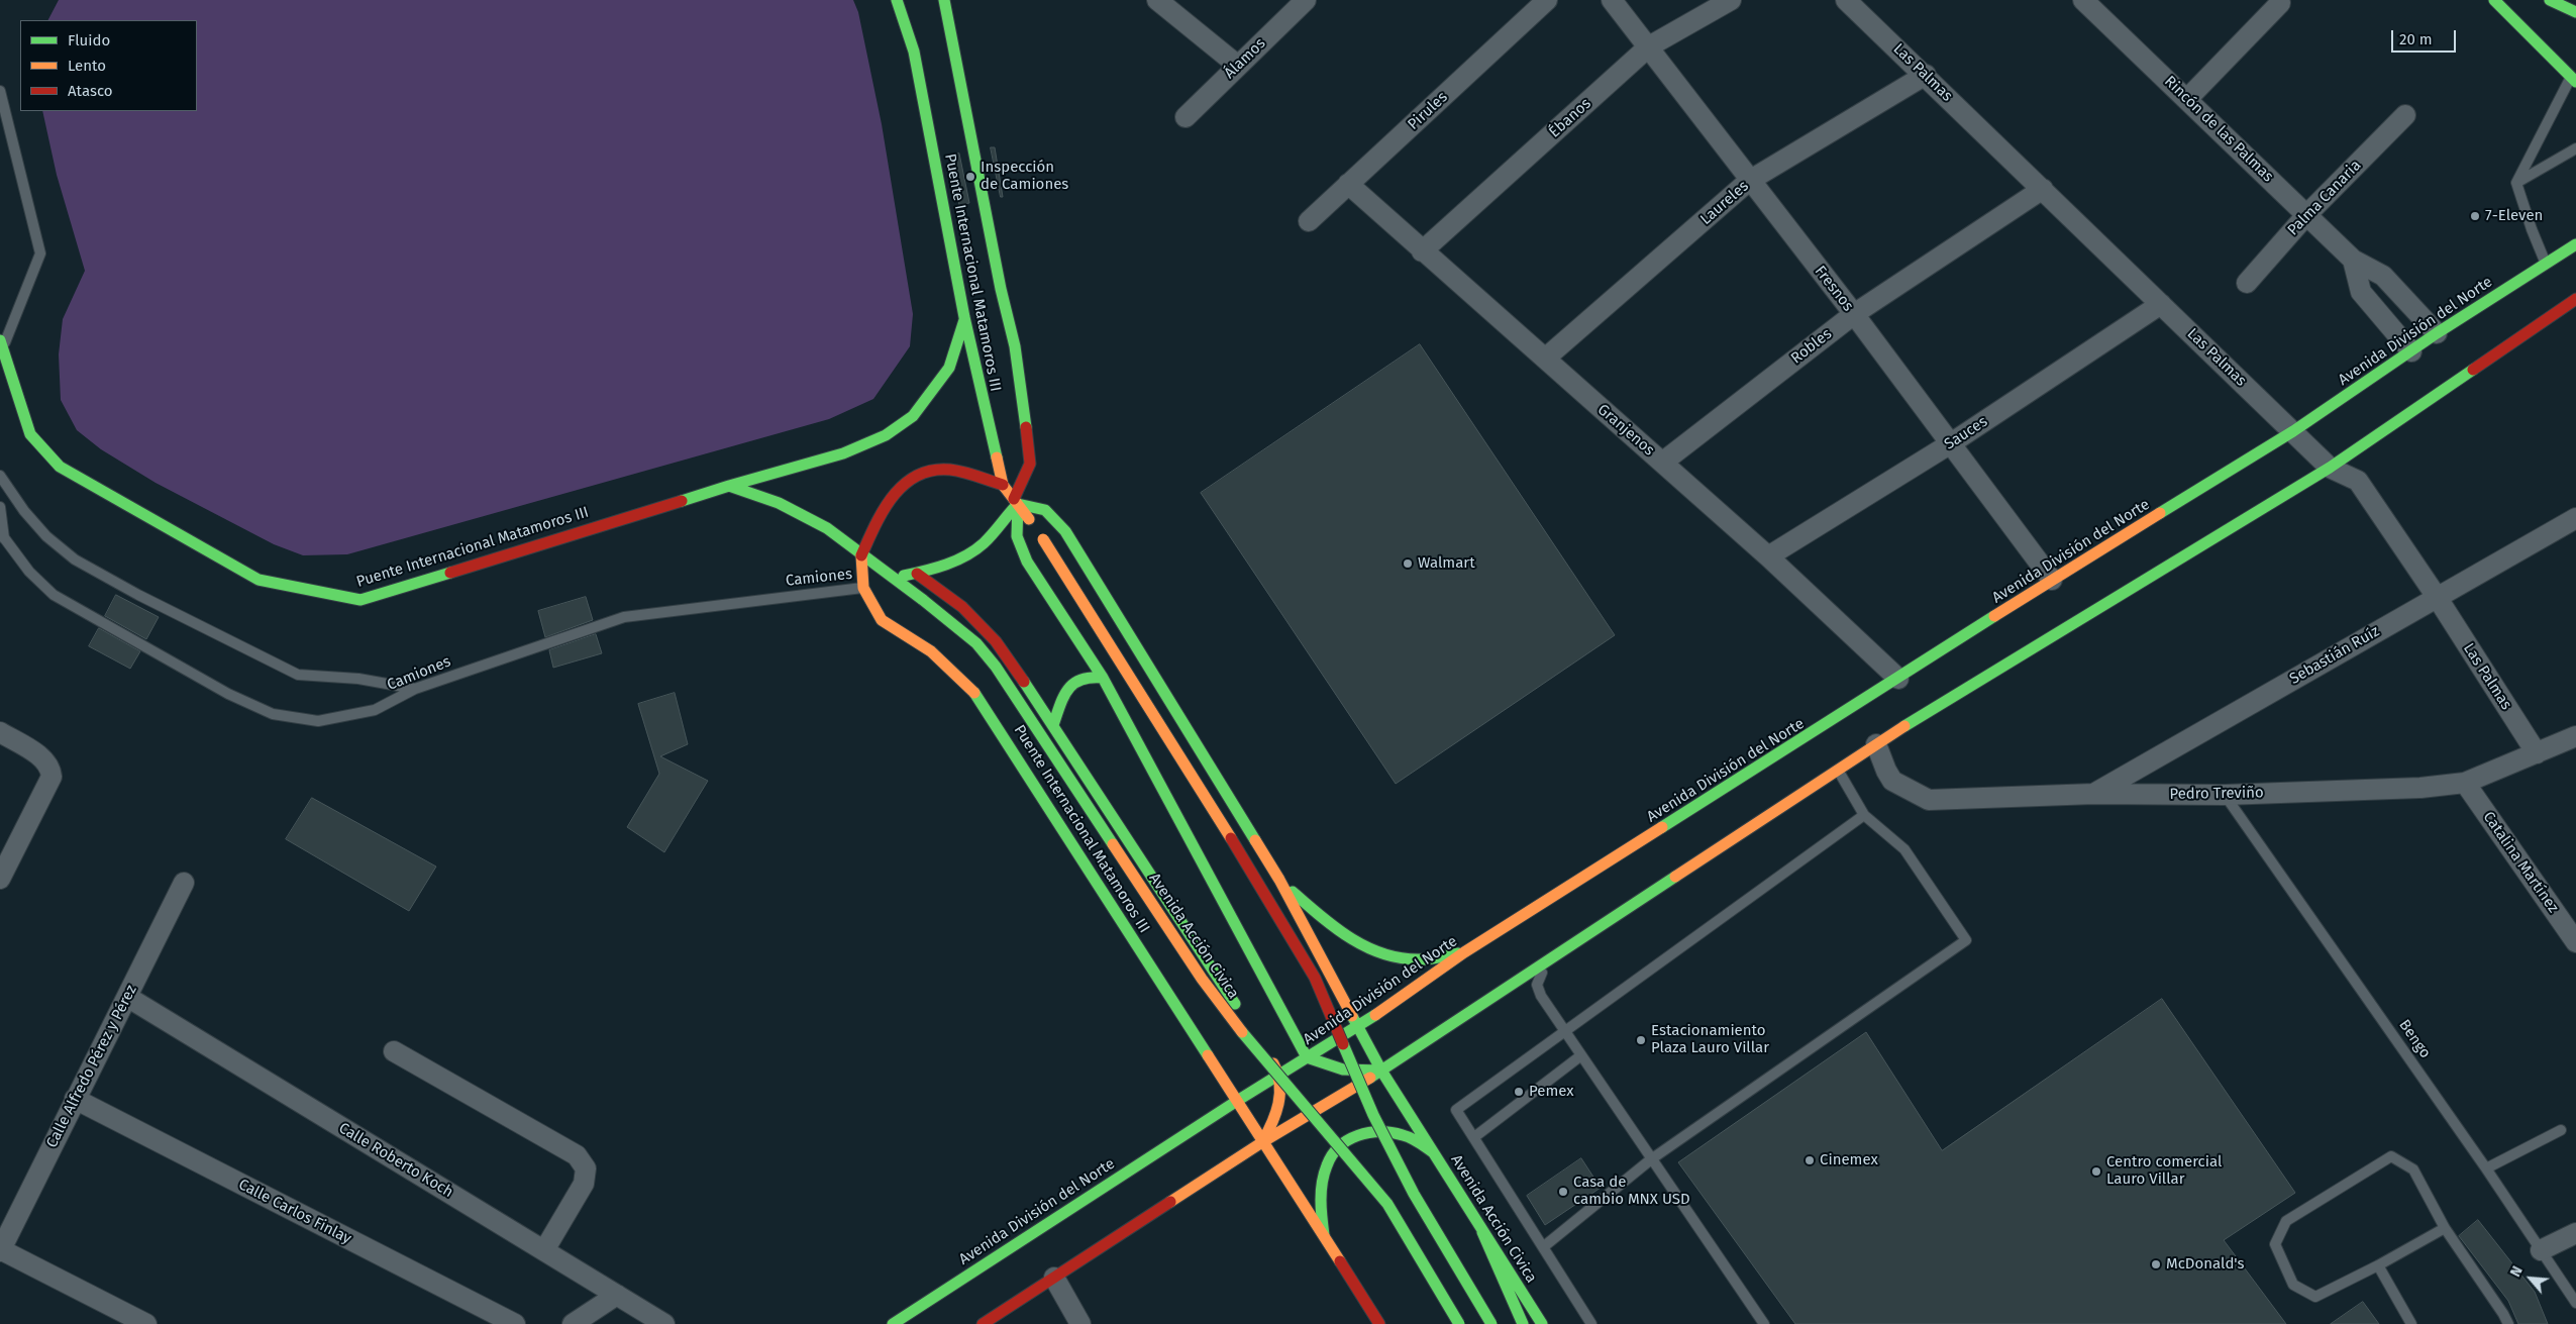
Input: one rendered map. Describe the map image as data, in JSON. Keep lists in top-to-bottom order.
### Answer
{
  "streets": {
    "main road": ["Puente Internacional Matamoros III", "Avenida División del Norte", "Avenida Acción Civica"],
    "street": [
      "Álamos",
      "Las Palmas",
      "Pirules",
      "Ébanos",
      "Rincón de las Palmas",
      "Palma Canaria",
      "Laureles",
      "Fresnos",
      "Robles",
      "Granjenos",
      "Sauces",
      "Sebastián Ruíz",
      "Pedro Treviño",
      "Catalina Martínez",
      "Calle Alfredo Pérez y Pérez",
      "Calle Roberto Koch",
      "Calle Carlos Finlay"
    ],
    "lane": ["Camiones", "Bengo"]
  },
  "crossings": [
    ["Las Palmas", "Laureles"],
    ["Las Palmas", "Avenida División del Norte"],
    ["Las Palmas", "Robles"],
    ["Las Palmas", "Sauces"],
    ["Las Palmas", "Sebastián Ruíz"],
    ["Las Palmas", "Pedro Treviño"],
    ["Pirules", "Granjenos"],
    ["Ébanos", "Fresnos"],
    ["Ébanos", "Granjenos"],
    ["Rincón de las Palmas", "Palma Canaria"],
    ["Rincón de las Palmas", "Avenida División del Norte"],
    ["Laureles", "Fresnos"],
    ["Laureles", "Granjenos"],
    ["Puente Internacional Matamoros III", "Avenida División del Norte"],
    ["Puente Internacional Matamoros III", "Camiones"],
    ["Fresnos", "Avenida División del Norte"],
    ["Fresnos", "Robles"],
    ["Fresnos", "Sauces"],
    ["Avenida División del Norte", "Granjenos"],
    ["Avenida División del Norte", "Avenida Acción Civica"],
    ["Robles", "Granjenos"],
    ["Granjenos", "Sauces"],
    ["Camiones", "Avenida Acción Civica"],
    ["Sebastián Ruíz", "Pedro Treviño"],
    ["Pedro Treviño", "Catalina Martínez"],
    ["Pedro Treviño", "Bengo"],
    ["Calle Alfredo Pérez y Pérez", "Calle Roberto Koch"],
    ["Calle Alfredo Pérez y Pérez", "Calle Carlos Finlay"]
  ],
  "places": [
    "Inspección de Camiones",
    "7-Eleven",
    "Walmart",
    "Estacionamiento Plaza Lauro Villar",
    "Pemex",
    "Cinemex",
    "Centro comercial Lauro Villar",
    "Casa de cambio MNX USD",
    "McDonald's"
  ],
  "legend": ["Fluido", "Lento", "Atasco"],
  "scale_bar": "20 m",
  "north": "top left"
}
